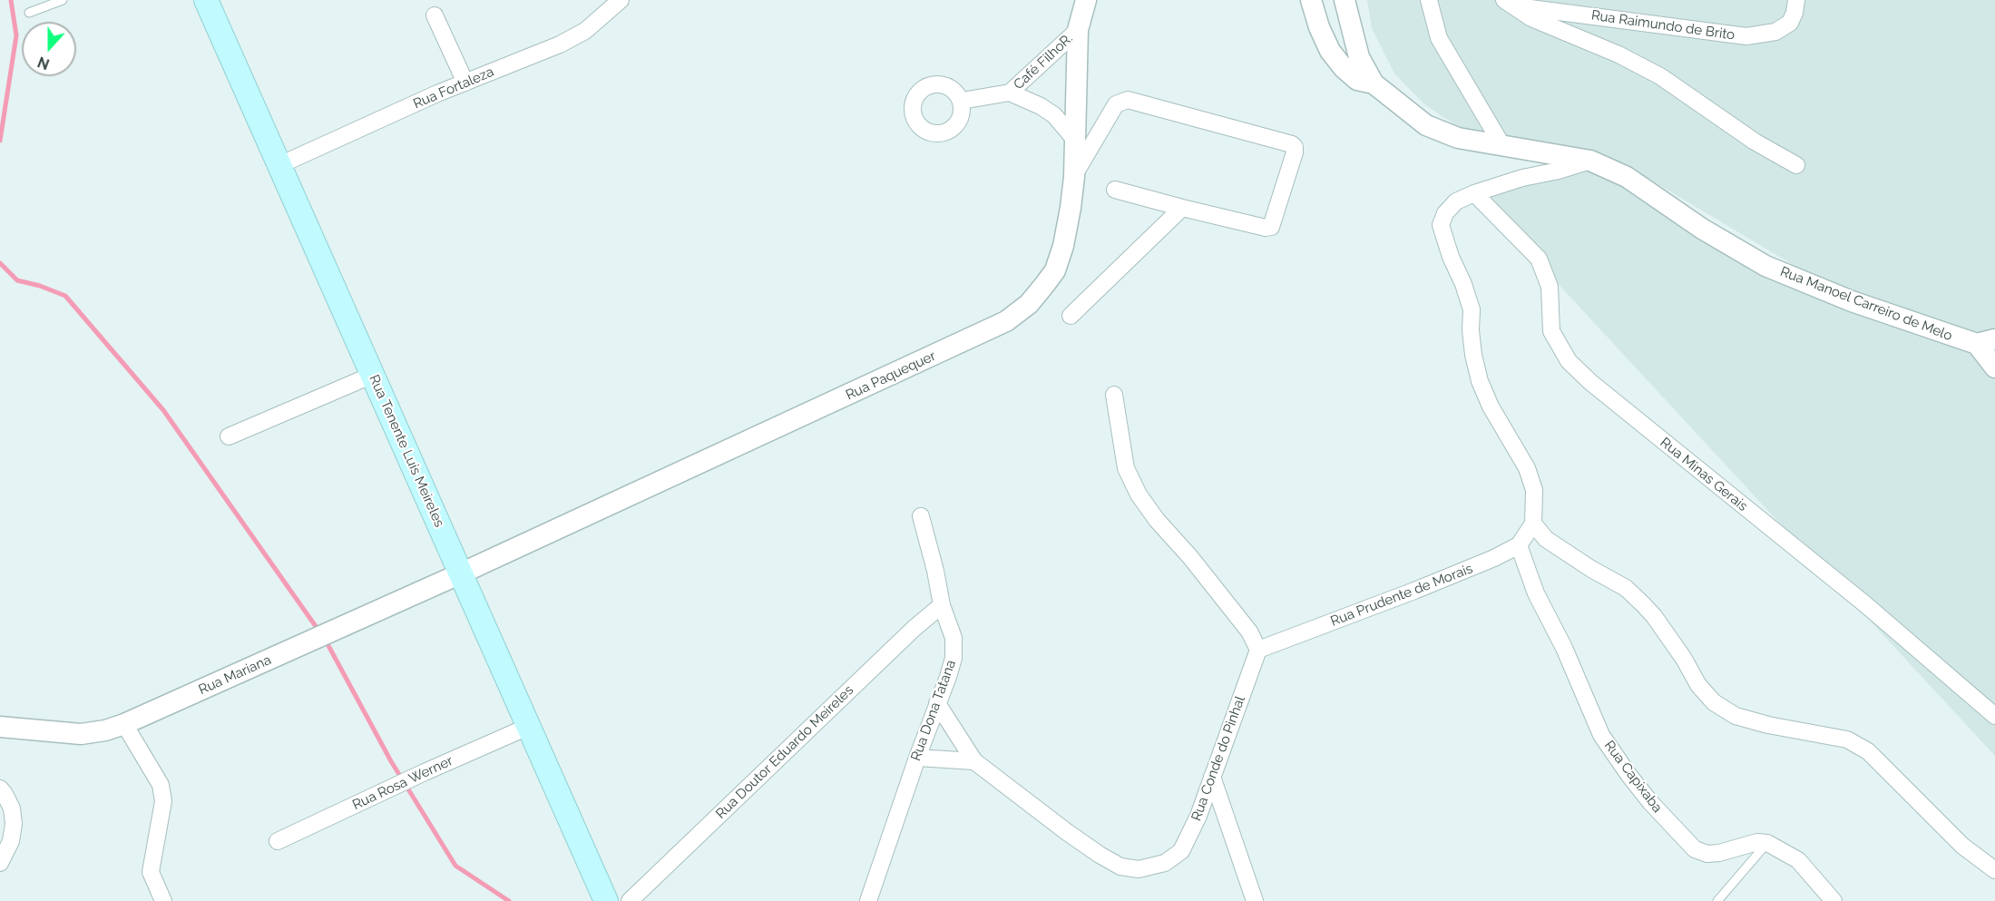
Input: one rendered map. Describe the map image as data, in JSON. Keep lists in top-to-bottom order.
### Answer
{
  "streets": {
    "main road": ["Rua Tenente Luís Meireles"],
    "street": [
      "Rua Raimundo de Brito",
      "Café FilhoR.",
      "Rua Fortaleza",
      "Rua Manoel Carreiro de Melo",
      "Rua Paquequer",
      "Rua Minas Gerais",
      "Rua Prudente de Morais",
      "Rua Mariana",
      "Rua Dona Tatana",
      "Rua Doutor Eduardo Meireles",
      "Rua Conde do Pinhal",
      "Rua Capixaba",
      "Rua Rosa Werner"
    ]
  },
  "crossings": [
    ["Café FilhoR.", "Rua Paquequer"],
    ["Rua Fortaleza", "Rua Tenente Luís Meireles"],
    ["Rua Paquequer", "Rua Tenente Luís Meireles"],
    ["Rua Paquequer", "Rua Mariana"],
    ["Rua Tenente Luís Meireles", "Rua Mariana"],
    ["Rua Tenente Luís Meireles", "Rua Rosa Werner"],
    ["Rua Prudente de Morais", "Rua Conde do Pinhal"],
    ["Rua Prudente de Morais", "Rua Capixaba"],
    ["Rua Dona Tatana", "Rua Doutor Eduardo Meireles"],
    ["Rua Dona Tatana", "Rua Conde do Pinhal"]
  ],
  "north": "bottom"
}
